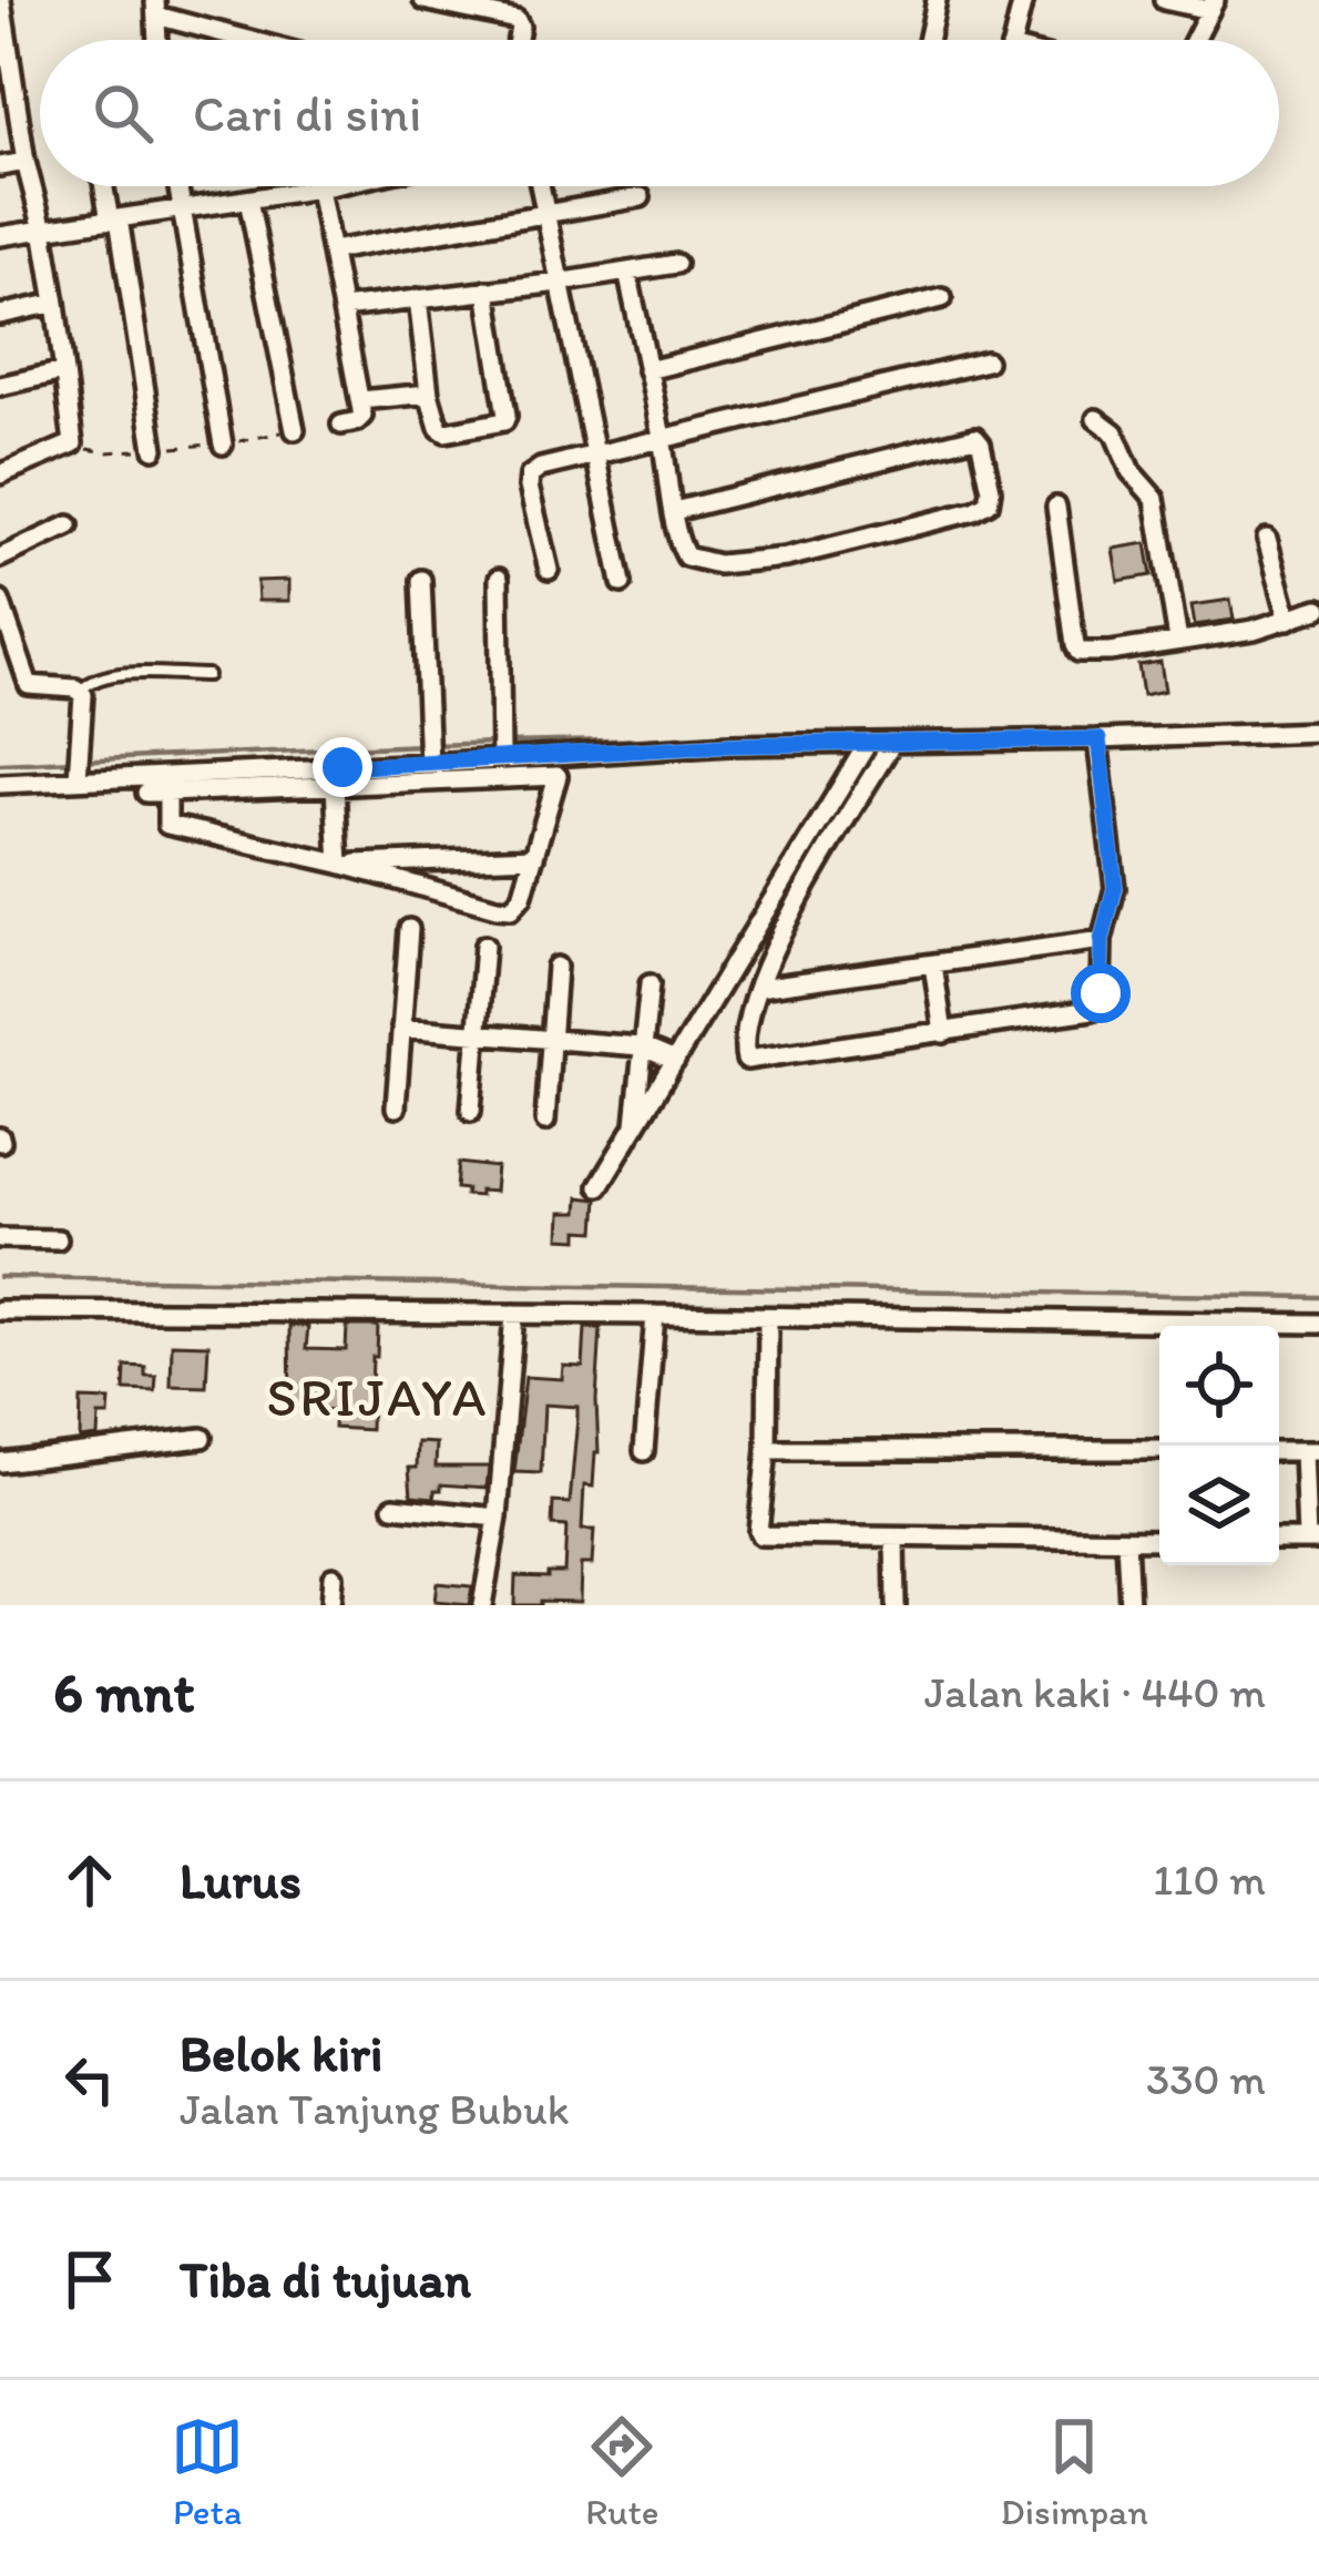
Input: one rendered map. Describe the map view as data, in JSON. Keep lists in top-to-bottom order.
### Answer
{
  "districts": ["SRIJAYA"],
  "page": {
    "search": "Cari di sini",
    "heading": ["6 mnt", "Jalan kaki · 440 m"],
    "list": [
      ["Lurus", "110 m"],
      ["Belok kiri", "Jalan Tanjung Bubuk", "330 m"],
      "Tiba di tujuan"
    ],
    "nav": ["Peta", "Rute", "Disimpan"]
  }
}
